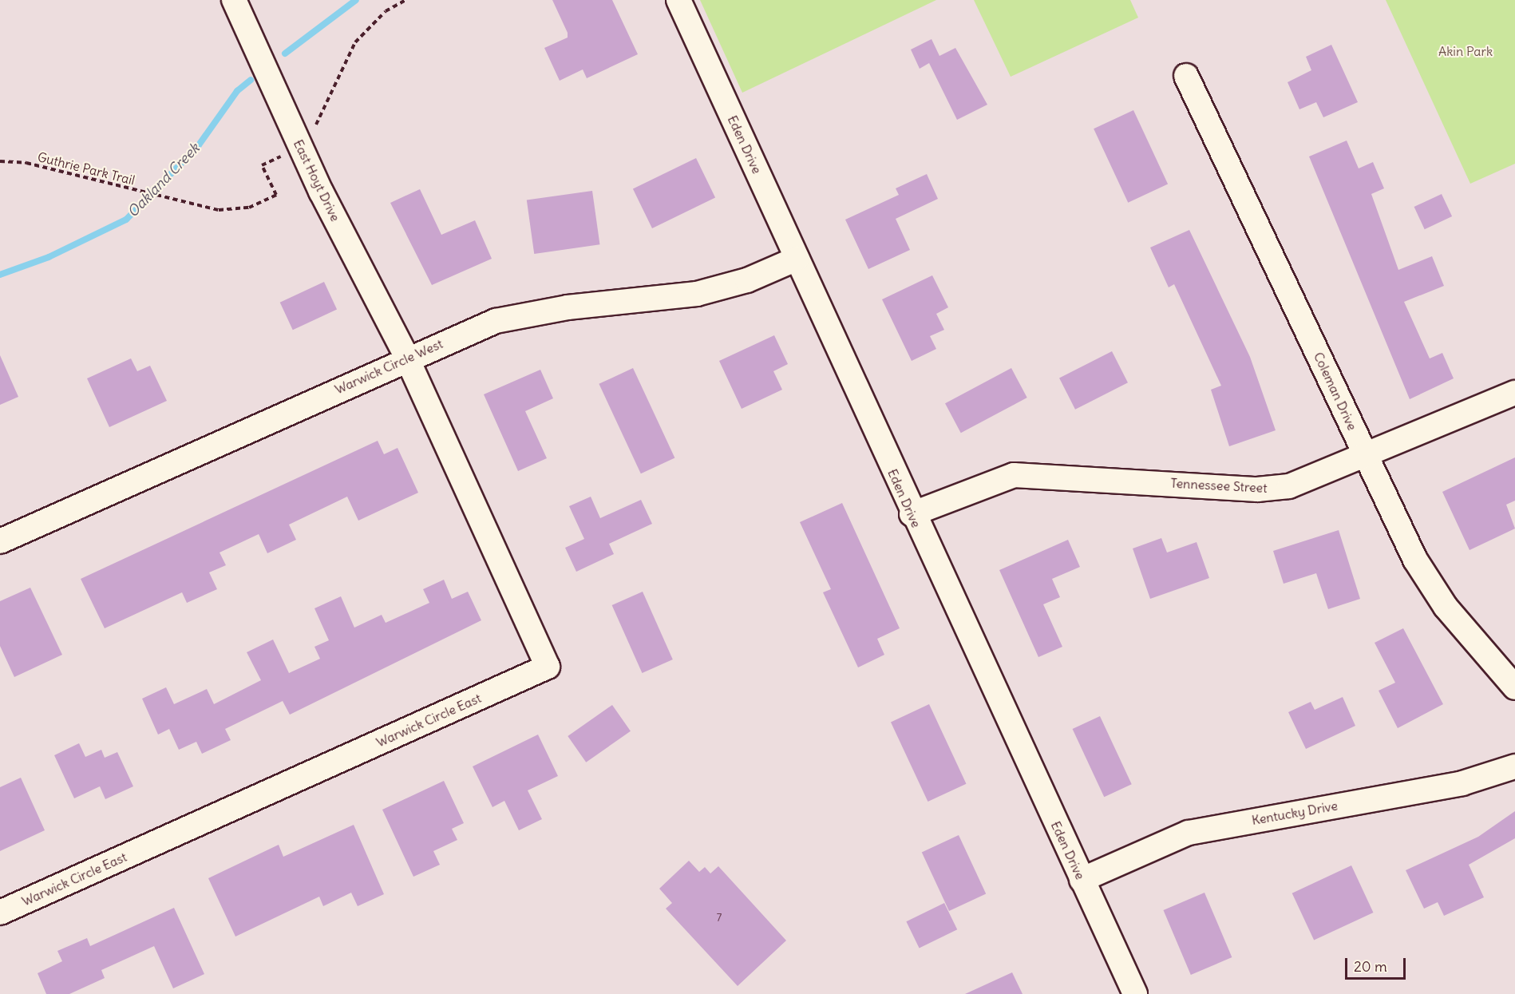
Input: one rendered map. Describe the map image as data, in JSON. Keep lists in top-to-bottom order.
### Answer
{
  "streets": {
    "street": [
      "Eden Drive",
      "East Hoyt Drive",
      "Warwick Circle West",
      "Coleman Drive",
      "Tennessee Street",
      "Warwick Circle East",
      "Kentucky Drive"
    ],
    "path": ["Guthrie Park Trail"]
  },
  "crossings": [
    ["Eden Drive", "Warwick Circle West"],
    ["Eden Drive", "Tennessee Street"],
    ["Eden Drive", "Kentucky Drive"],
    ["East Hoyt Drive", "Warwick Circle West"],
    ["East Hoyt Drive", "Warwick Circle East"],
    ["Warwick Circle West", "Warwick Circle East"],
    ["Coleman Drive", "Tennessee Street"]
  ],
  "water": ["Oakland Creek"],
  "parks": ["Akin Park"],
  "house_numbers": ["7"],
  "scale_bar": "20 m"
}
